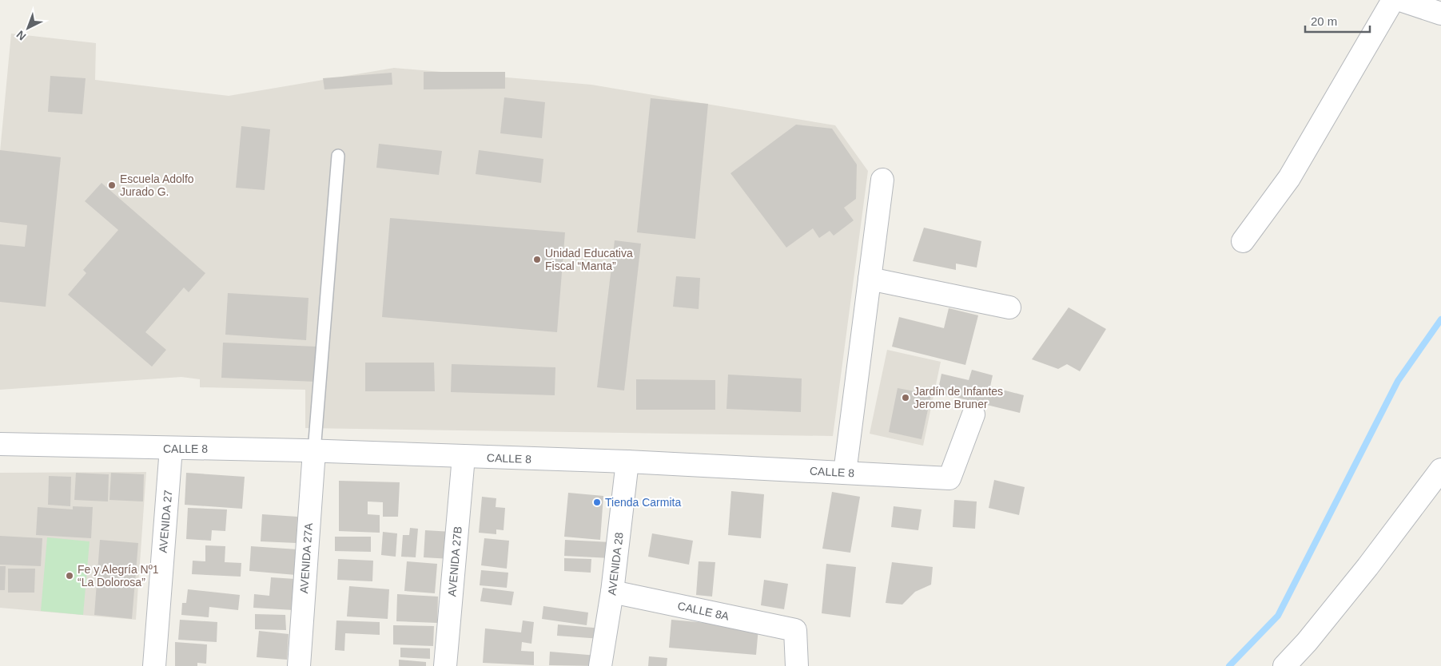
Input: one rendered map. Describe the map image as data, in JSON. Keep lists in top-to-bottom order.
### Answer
{
  "streets": {
    "street": [
      "CALLE 8",
      "AVENIDA 27",
      "AVENIDA 27A",
      "AVENIDA 27B",
      "AVENIDA 28",
      "CALLE 8A"
    ]
  },
  "crossings": [
    ["CALLE 8", "AVENIDA 27"],
    ["CALLE 8", "AVENIDA 27A"],
    ["CALLE 8", "AVENIDA 27B"],
    ["CALLE 8", "AVENIDA 28"],
    ["AVENIDA 28", "CALLE 8A"]
  ],
  "places": [
    "Escuela Adolfo Jurado G.",
    "Unidad Educativa Fiscal “Manta”",
    "Jardín de Infantes Jerome Bruner",
    "Tienda Carmita",
    "Fe y Alegría Nº1 “La Dolorosa”"
  ],
  "scale_bar": "20 m",
  "north": "bottom left"
}
